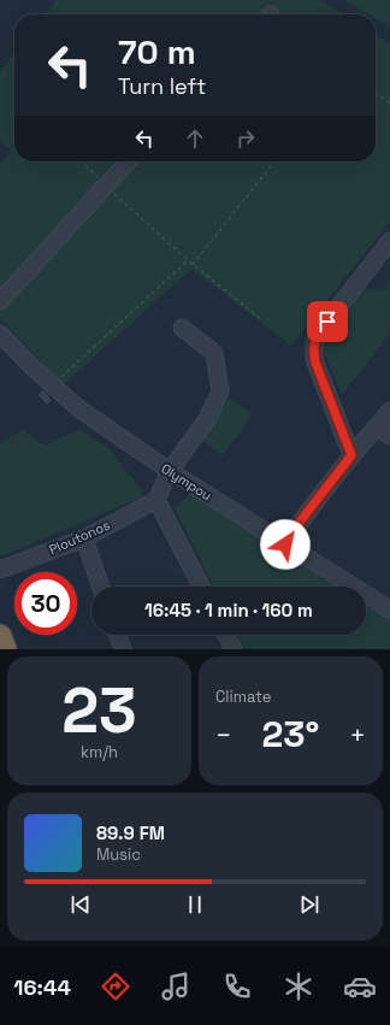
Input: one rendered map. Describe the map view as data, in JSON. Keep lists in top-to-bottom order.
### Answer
{
  "streets": {
    "street": ["Olympou", "Ploutonos"]
  },
  "page": {
    "turn": ["70 m", "Turn left"],
    "limit": "30",
    "trip": "16:45 · 1 min · 160 m",
    "tile": [
      ["23", "km/h"],
      "Climate"
    ],
    "heat": ["−", "23°", "+"],
    "song": ["89.9 FM", "Music"],
    "tabs": "16:44"
  }
}
